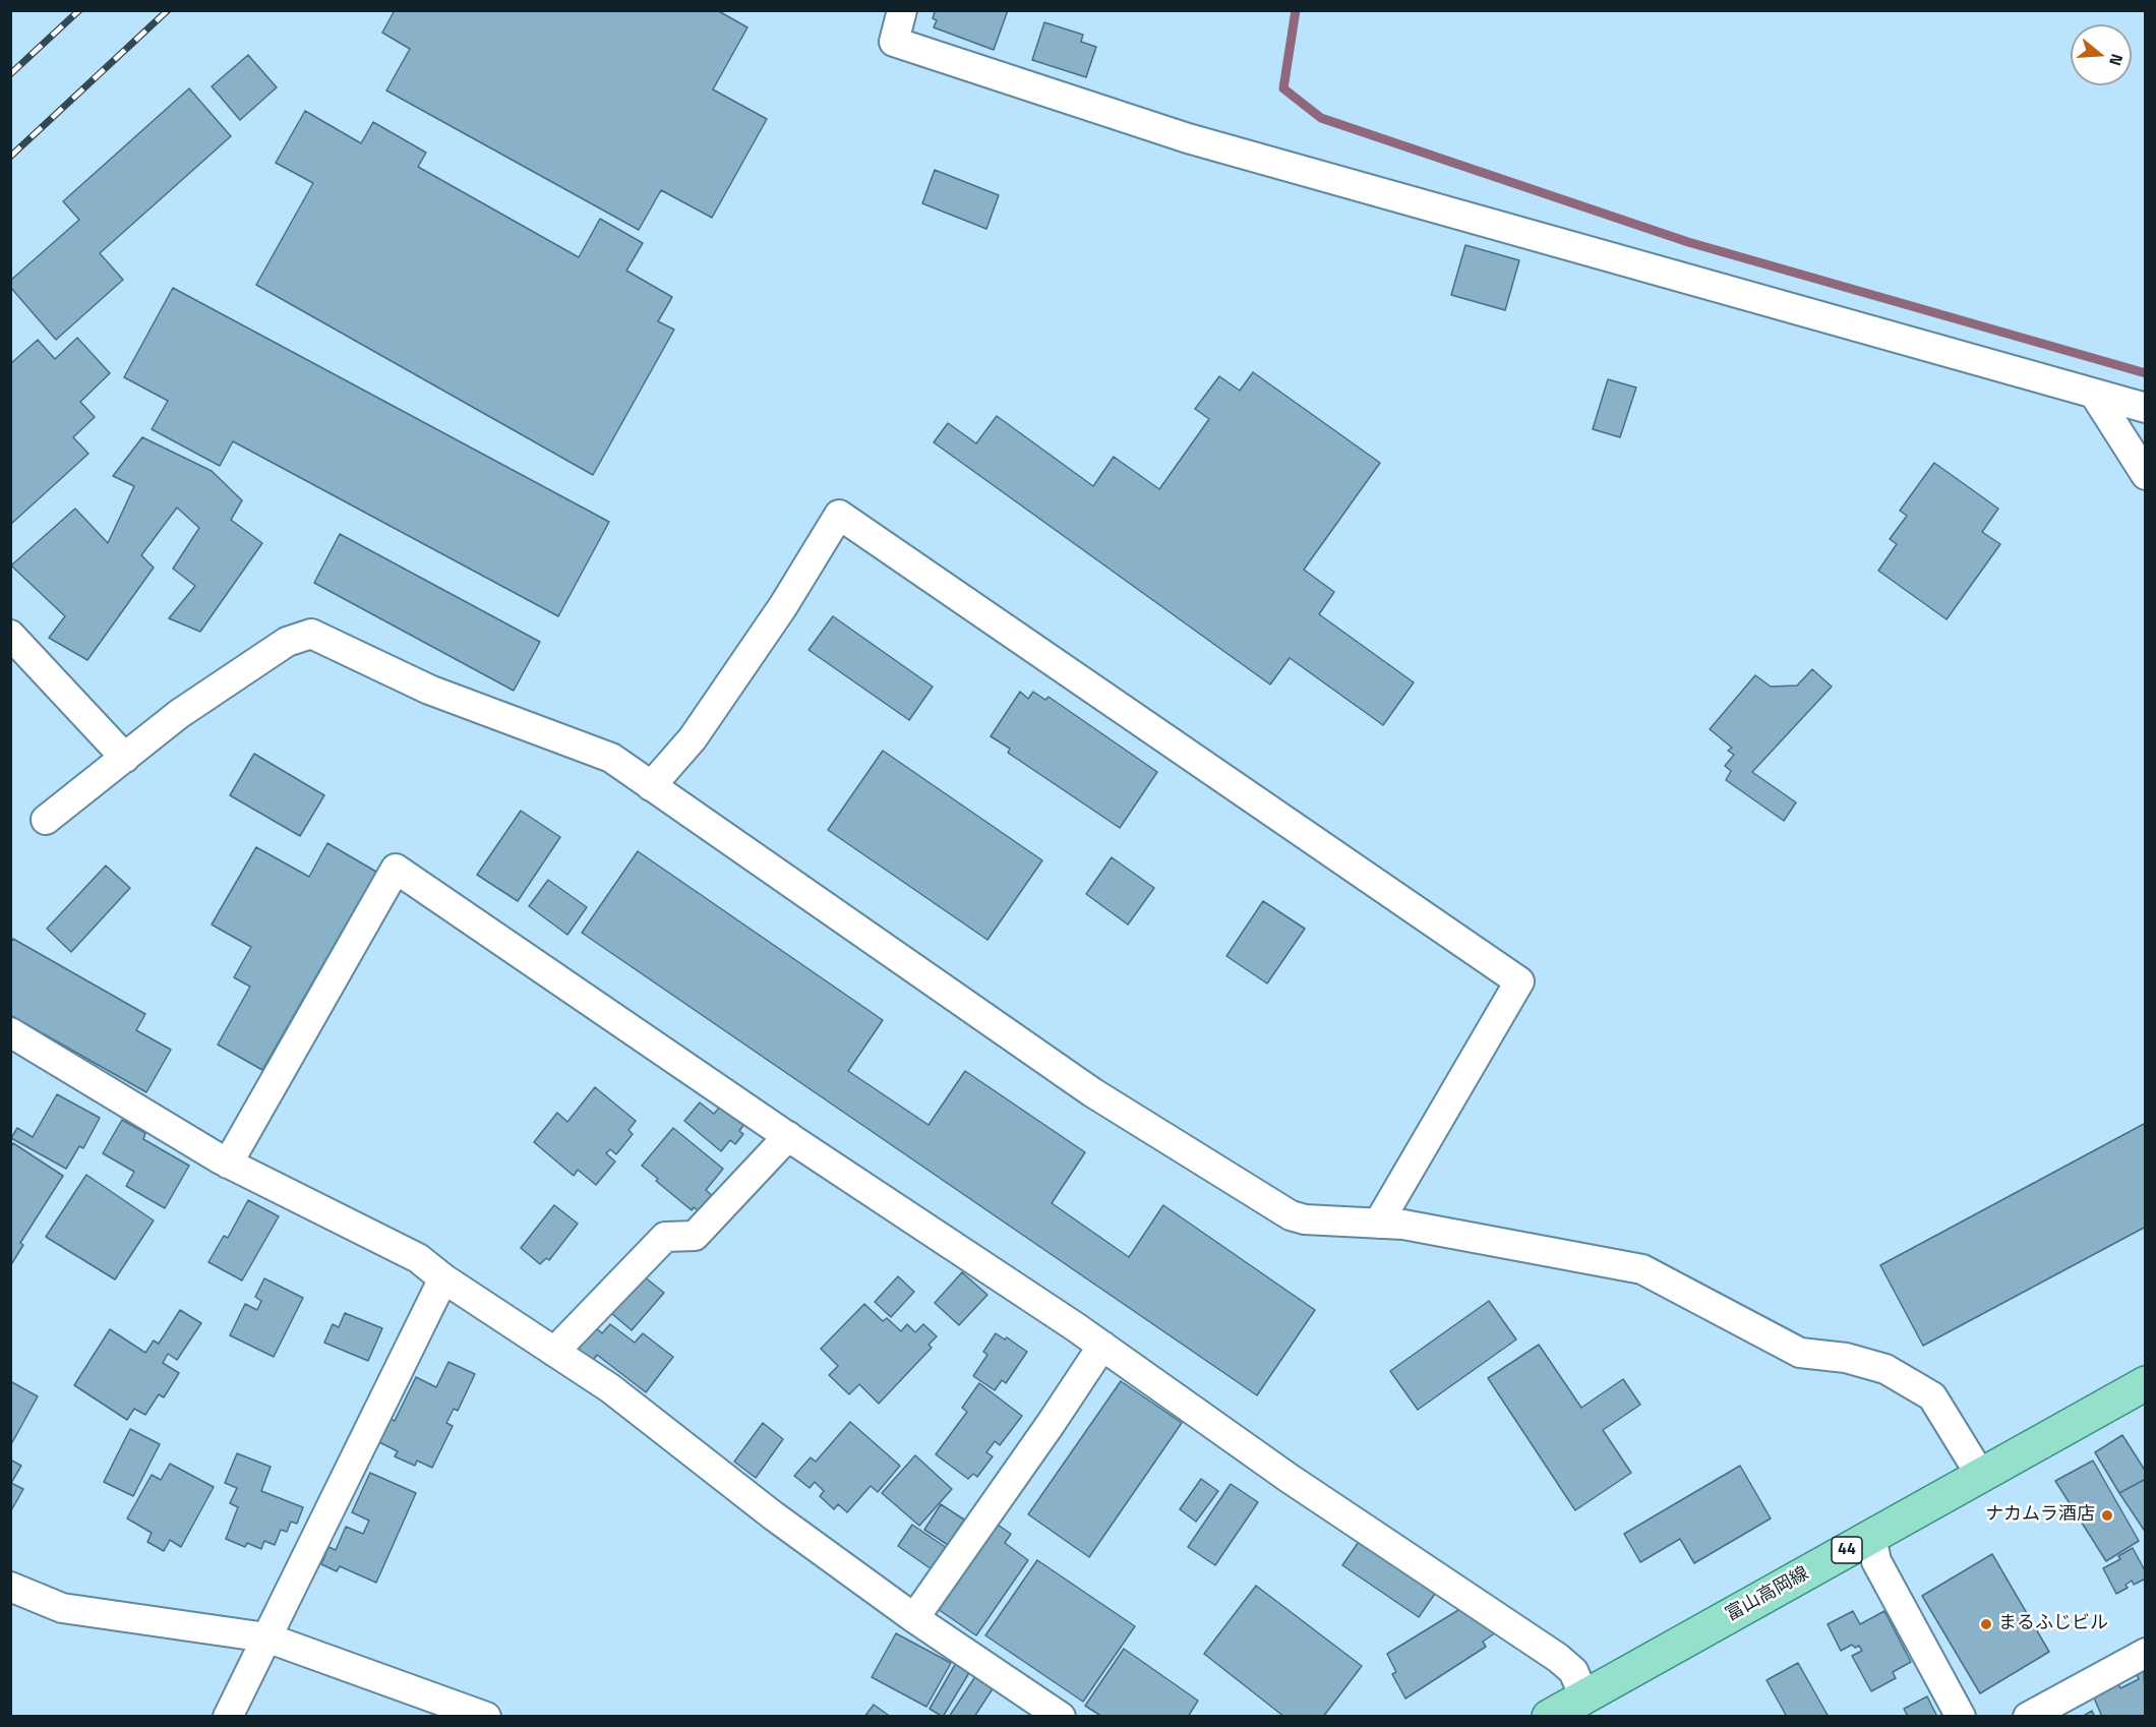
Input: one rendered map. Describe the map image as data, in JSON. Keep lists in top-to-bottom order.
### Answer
{
  "streets": {
    "main road": ["44", "富山高岡線"]
  },
  "places": ["ナカムラ酒店", "まるふじビル"],
  "north": "right"
}
